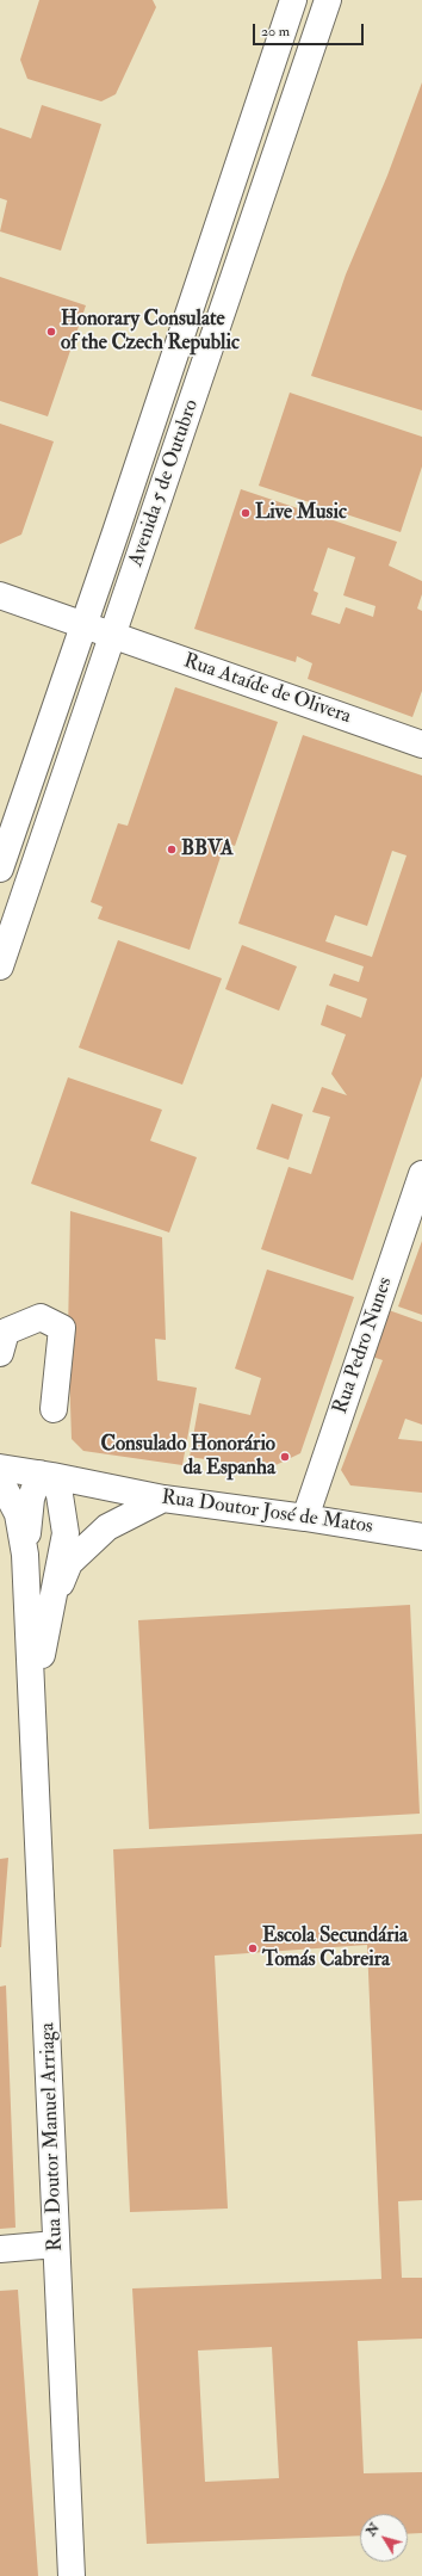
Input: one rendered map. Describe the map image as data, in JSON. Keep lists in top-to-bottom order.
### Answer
{
  "streets": {
    "street": [
      "Avenida 5 de Outubro",
      "Rua Ataíde de Olivera",
      "Rua Pedro Nunes",
      "Rua Doutor José de Matos",
      "Rua Doutor Manuel Arriaga"
    ]
  },
  "crossings": [
    ["Avenida 5 de Outubro", "Rua Ataíde de Olivera"],
    ["Rua Pedro Nunes", "Rua Doutor José de Matos"],
    ["Rua Doutor José de Matos", "Rua Doutor Manuel Arriaga"]
  ],
  "places": [
    "Honorary Consulate of the Czech Republic",
    "Live Music",
    "BBVA",
    "Consulado Honorário da Espanha",
    "Escola Secundária Tomás Cabreira"
  ],
  "scale_bar": "20 m",
  "north": "top left"
}
